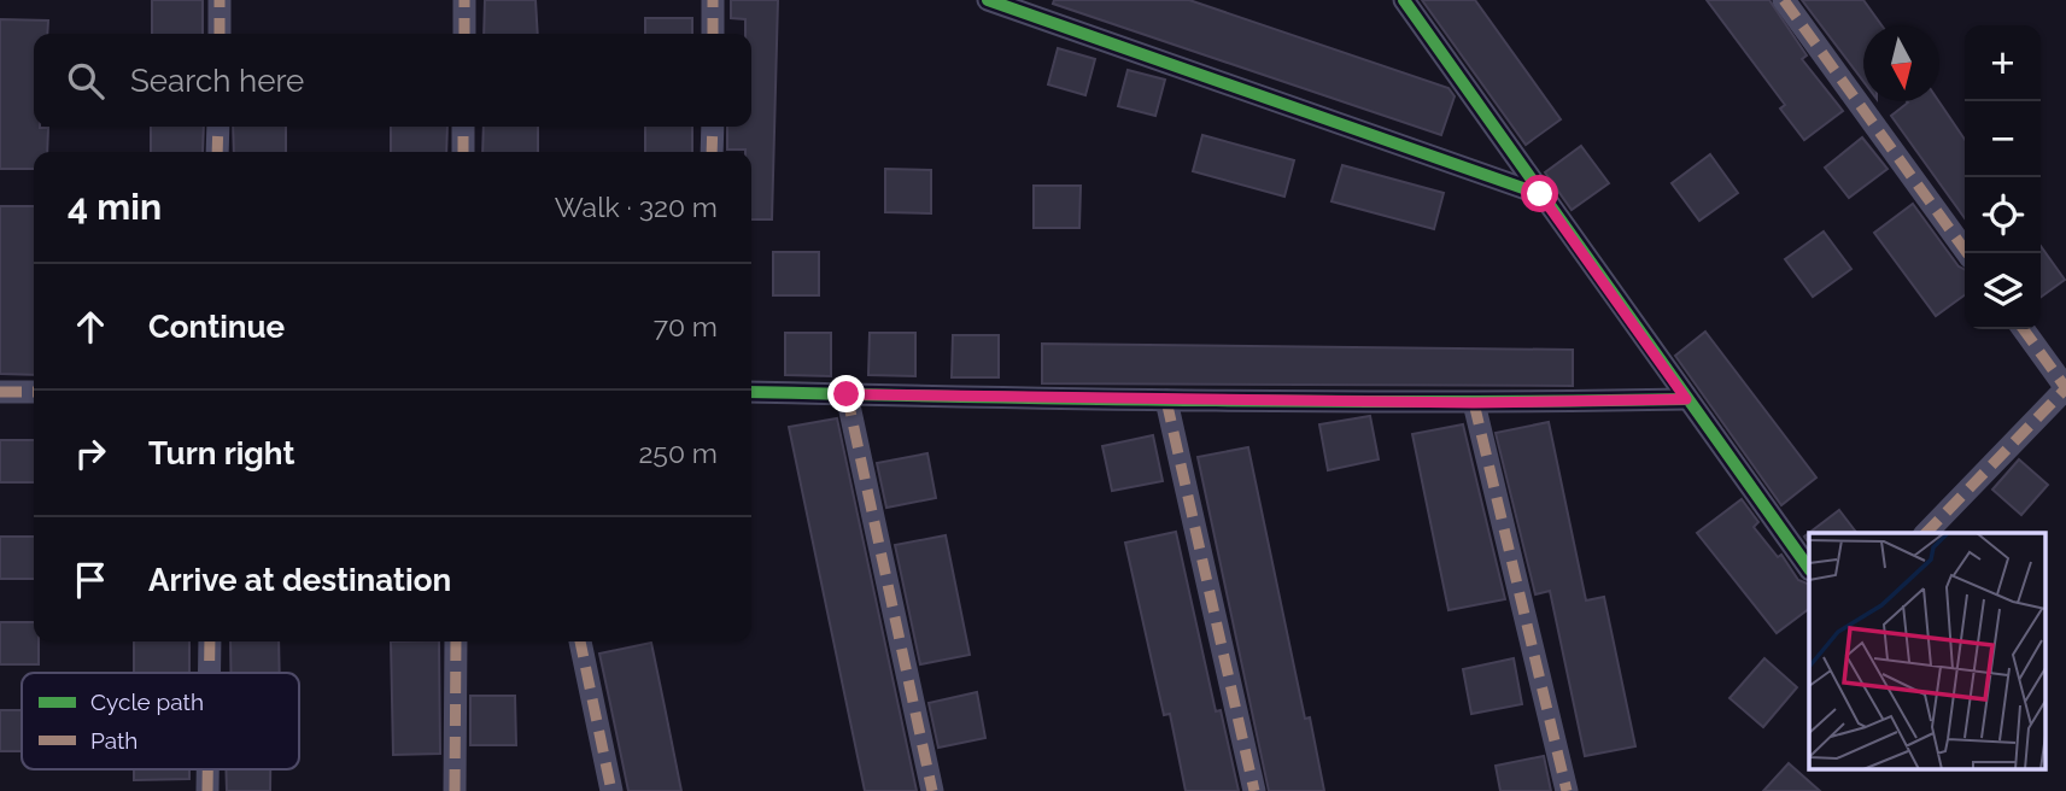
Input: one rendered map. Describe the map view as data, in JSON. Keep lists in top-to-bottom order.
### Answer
{
  "legend": ["Cycle path", "Path"],
  "north": "bottom",
  "page": {
    "map_buttons": ["+", "−"],
    "search": "Search here",
    "heading": ["4 min", "Walk · 320 m"],
    "list": [
      ["Continue", "70 m"],
      ["Turn right", "250 m"],
      "Arrive at destination"
    ]
  }
}
